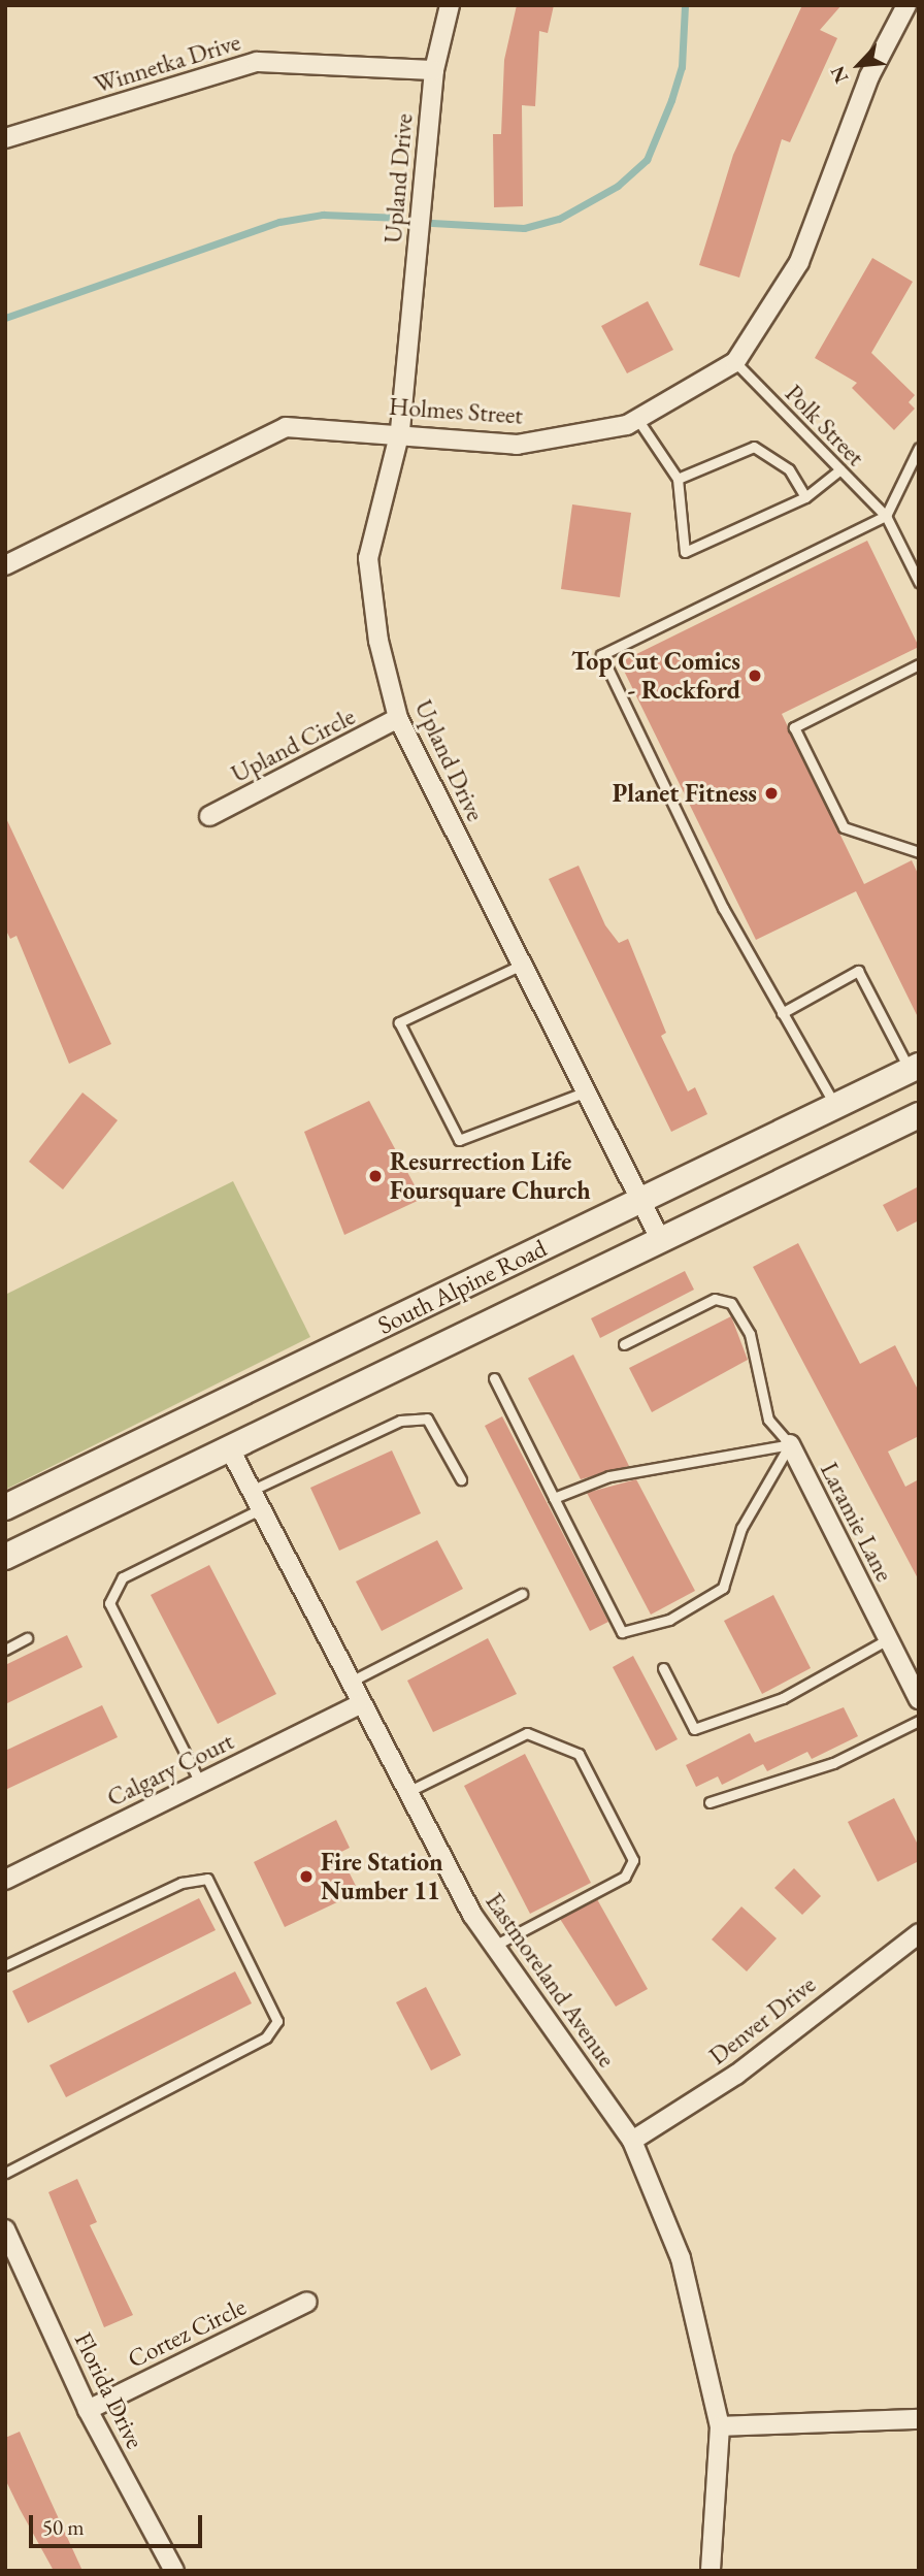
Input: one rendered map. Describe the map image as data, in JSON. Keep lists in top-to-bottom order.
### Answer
{
  "streets": {
    "main road": ["South Alpine Road"],
    "street": [
      "Winnetka Drive",
      "Upland Drive",
      "Holmes Street",
      "Upland Circle",
      "Laramie Lane",
      "Calgary Court",
      "Eastmoreland Avenue",
      "Denver Drive",
      "Cortez Circle",
      "Florida Drive"
    ],
    "lane": ["Polk Street"]
  },
  "crossings": [
    ["Winnetka Drive", "Upland Drive"],
    ["Upland Drive", "Holmes Street"],
    ["Upland Drive", "Upland Circle"],
    ["Upland Drive", "South Alpine Road"],
    ["Holmes Street", "Polk Street"],
    ["South Alpine Road", "Eastmoreland Avenue"],
    ["Calgary Court", "Eastmoreland Avenue"],
    ["Eastmoreland Avenue", "Denver Drive"],
    ["Cortez Circle", "Florida Drive"]
  ],
  "places": [
    "Top Cut Comics - Rockford",
    "Planet Fitness",
    "Resurrection Life Foursquare Church",
    "Fire Station Number 11"
  ],
  "scale_bar": "50 m",
  "north": "bottom left"
}
